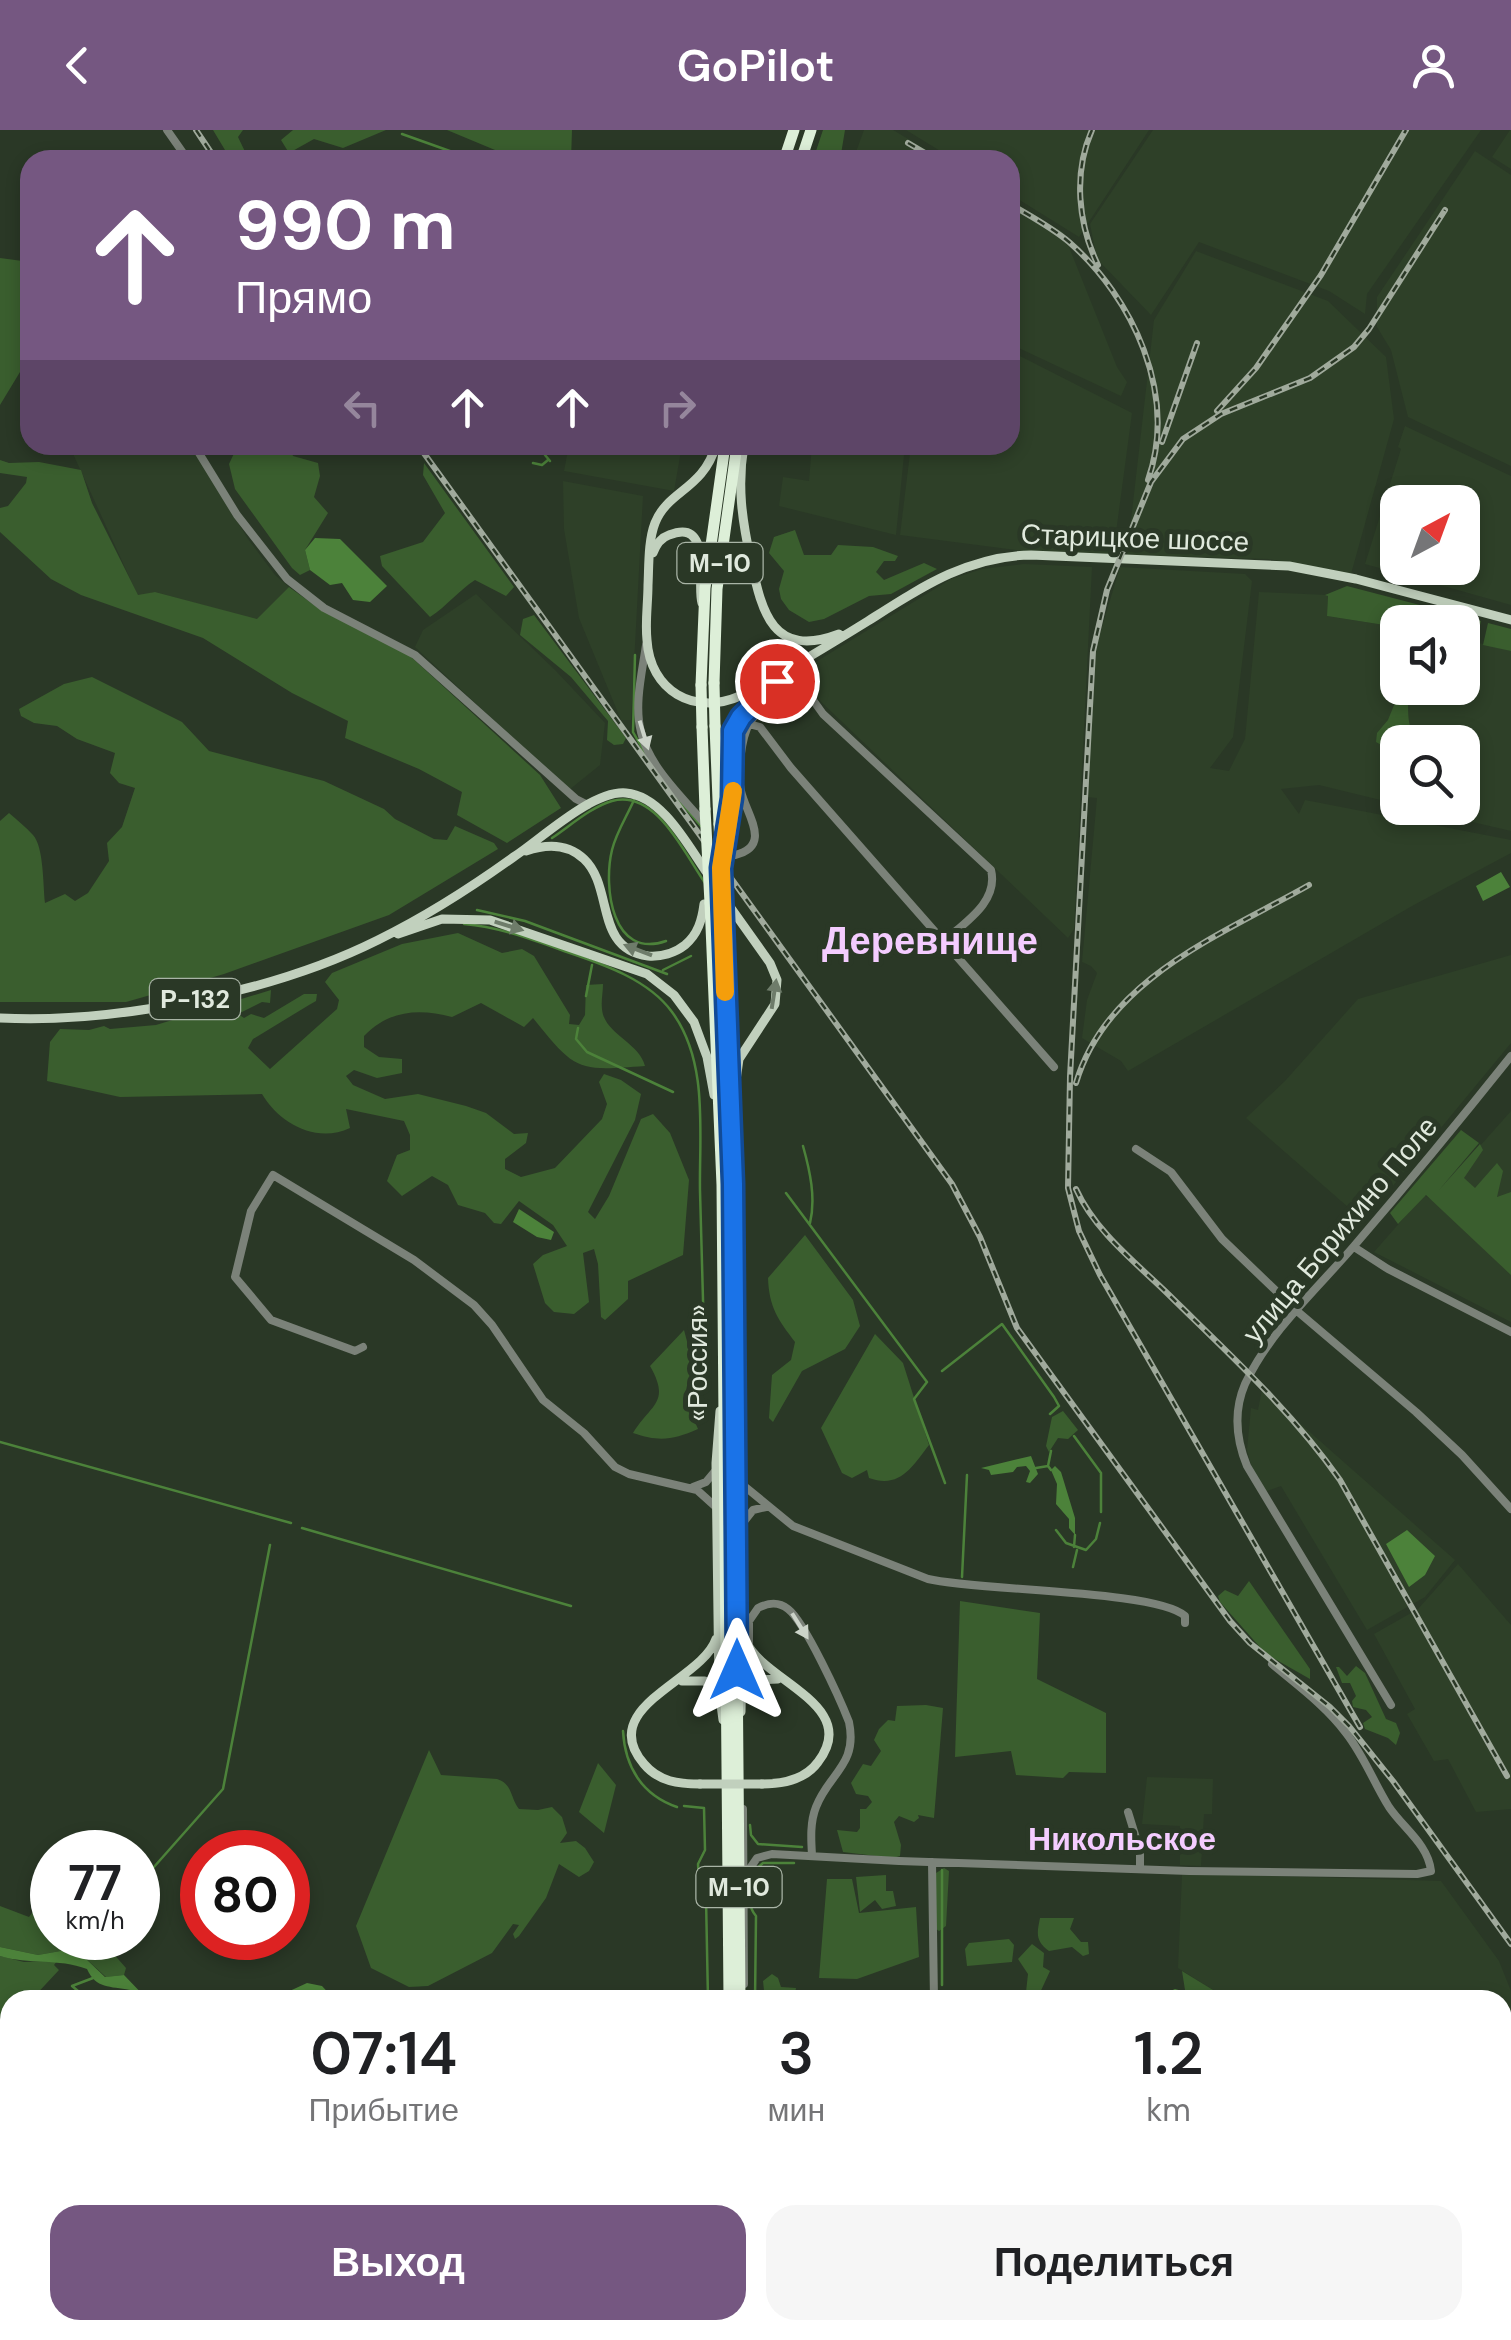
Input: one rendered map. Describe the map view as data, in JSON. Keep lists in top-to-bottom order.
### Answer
{
  "streets": {
    "highway": ["М-10", "«Россия»"],
    "main road": ["Старицкое шоссе", "Р-132"],
    "street": ["улица Борихино Поле"]
  },
  "crossings": [
    ["М-10", "«Россия»"]
  ],
  "districts": ["Деревнище", "Никольское"],
  "north": "top right",
  "page": {
    "header": "GoPilot",
    "turn": ["990 m", "Прямо"],
    "speed": "77 km/h",
    "limit": "80",
    "eta": [
      "07:14",
      "Прибытие",
      "3",
      "мин",
      "1.2",
      "km"
    ],
    "buttons": ["Выход", "Поделиться"]
  }
}
